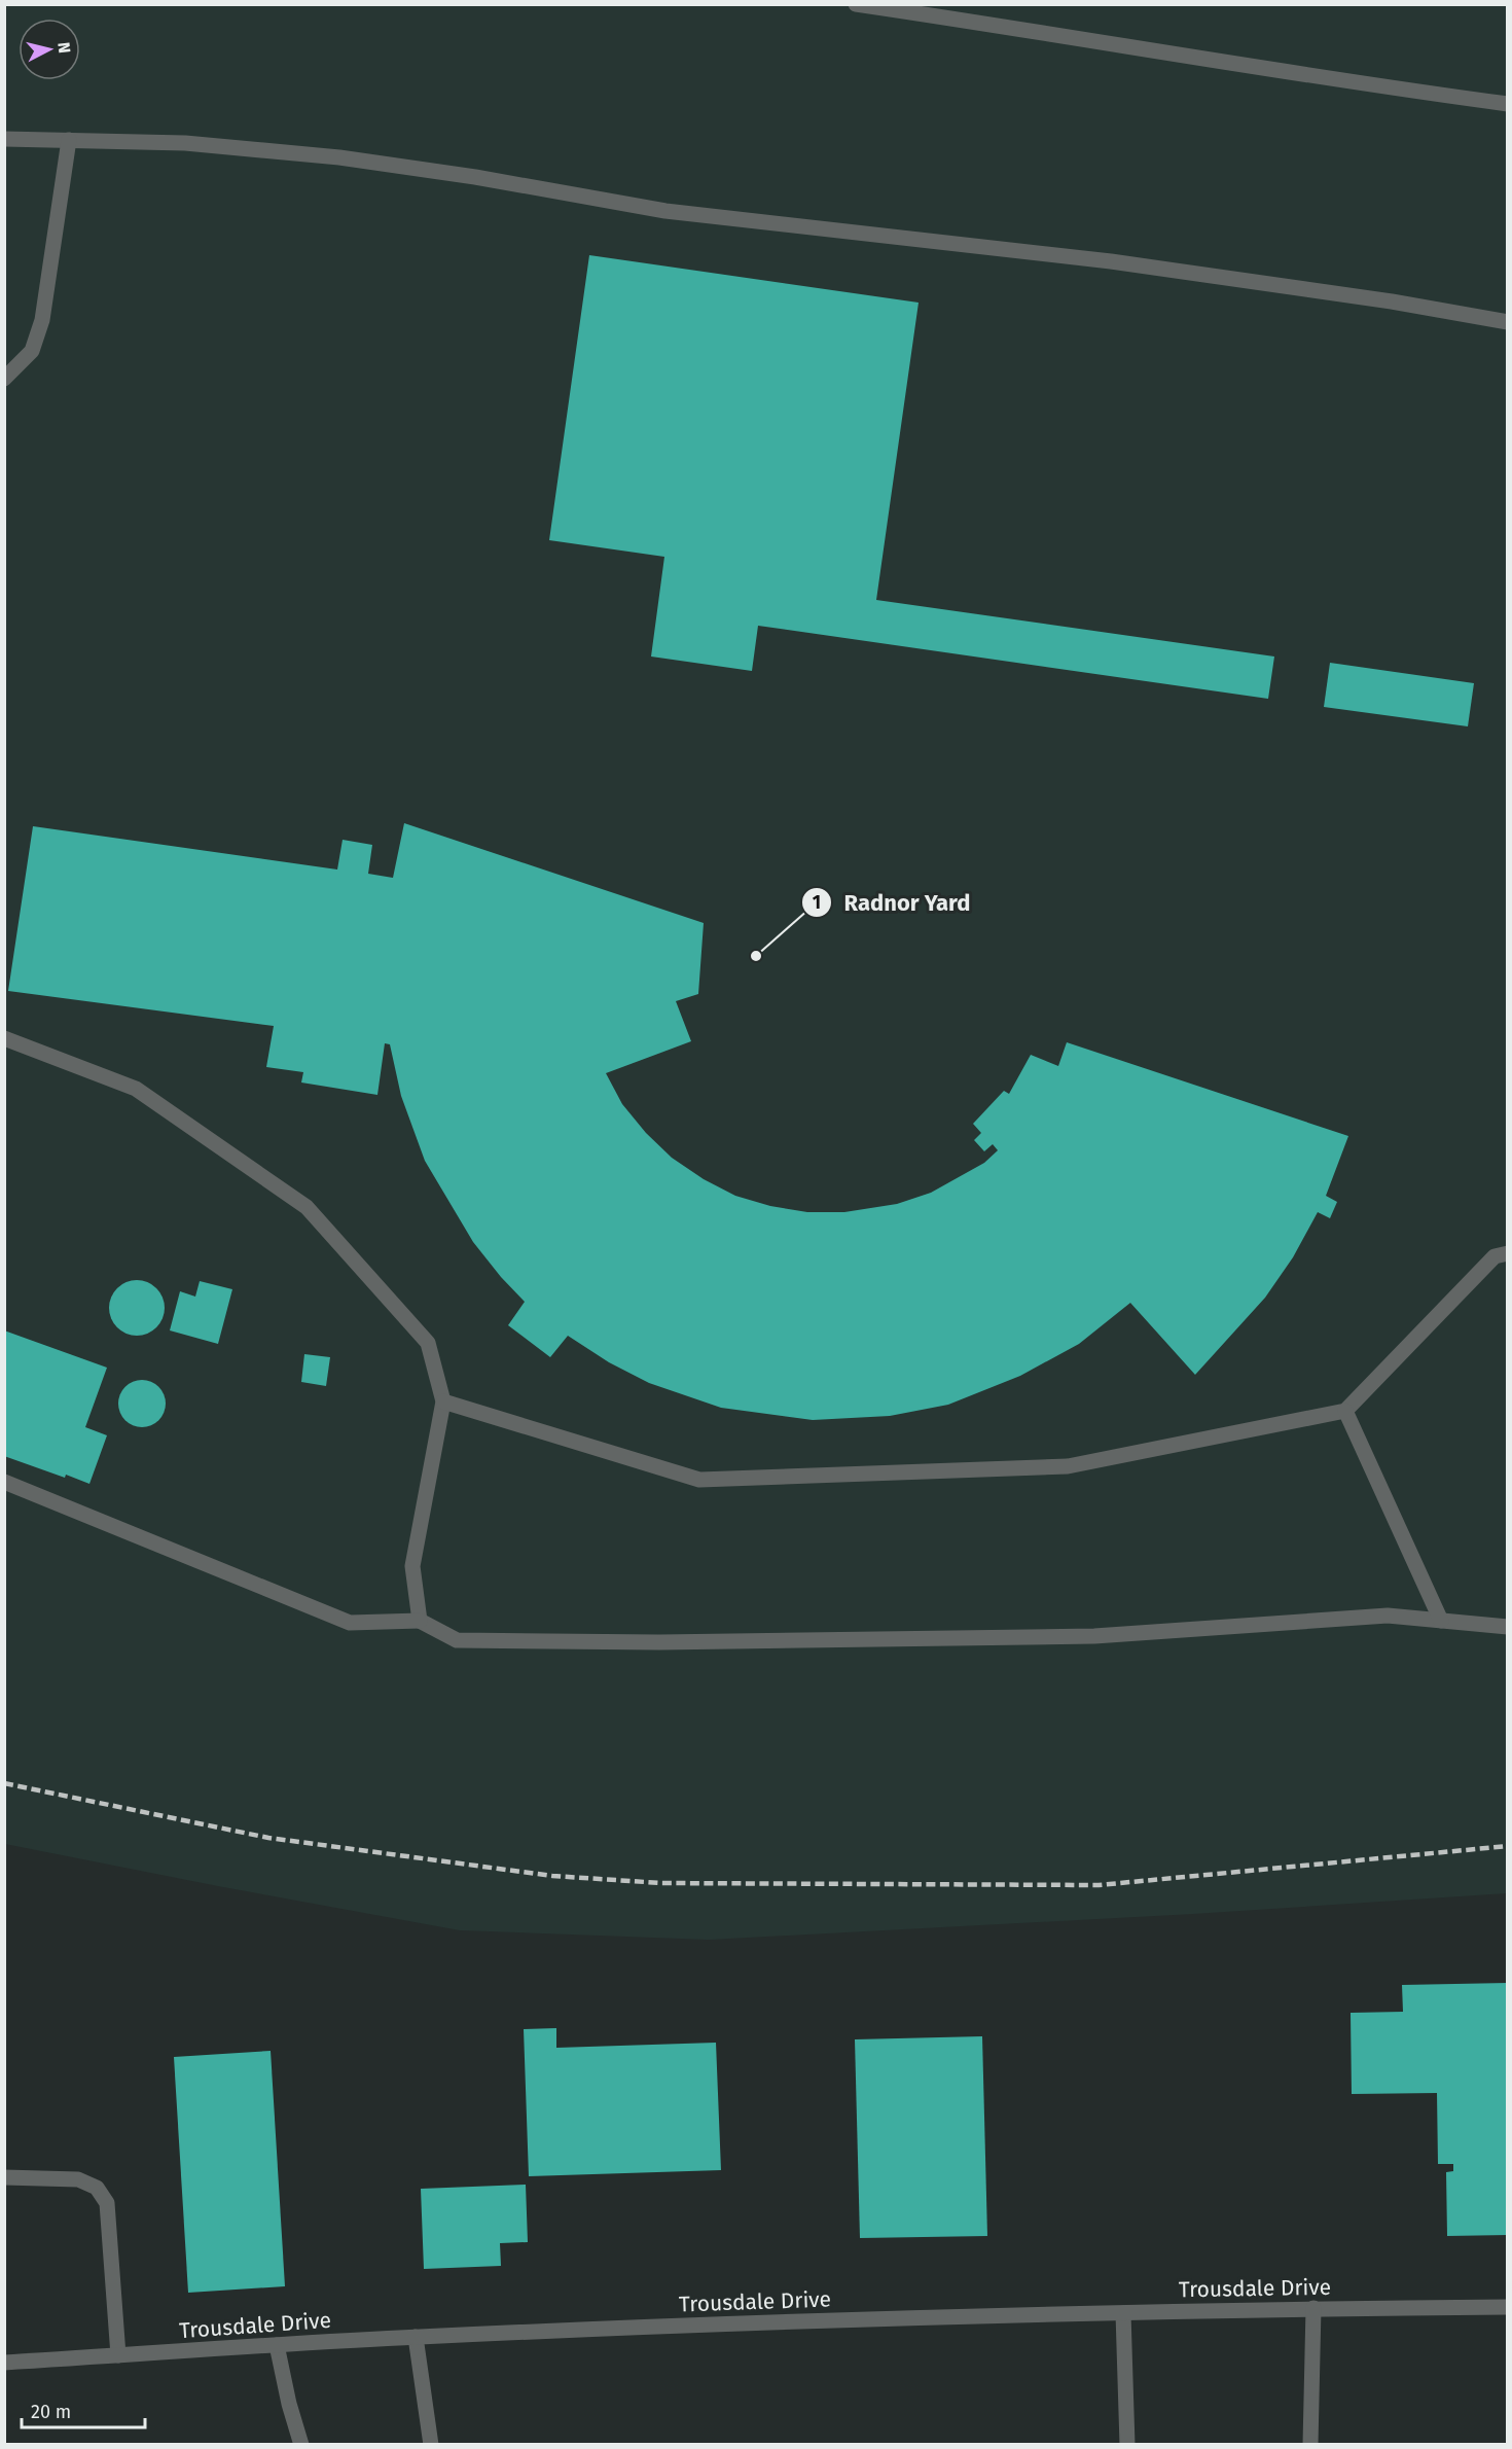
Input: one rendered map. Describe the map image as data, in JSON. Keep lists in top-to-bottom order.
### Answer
{
  "streets": {
    "street": ["Trousdale Drive"]
  },
  "places": ["Radnor Yard"],
  "scale_bar": "20 m",
  "north": "right"
}
